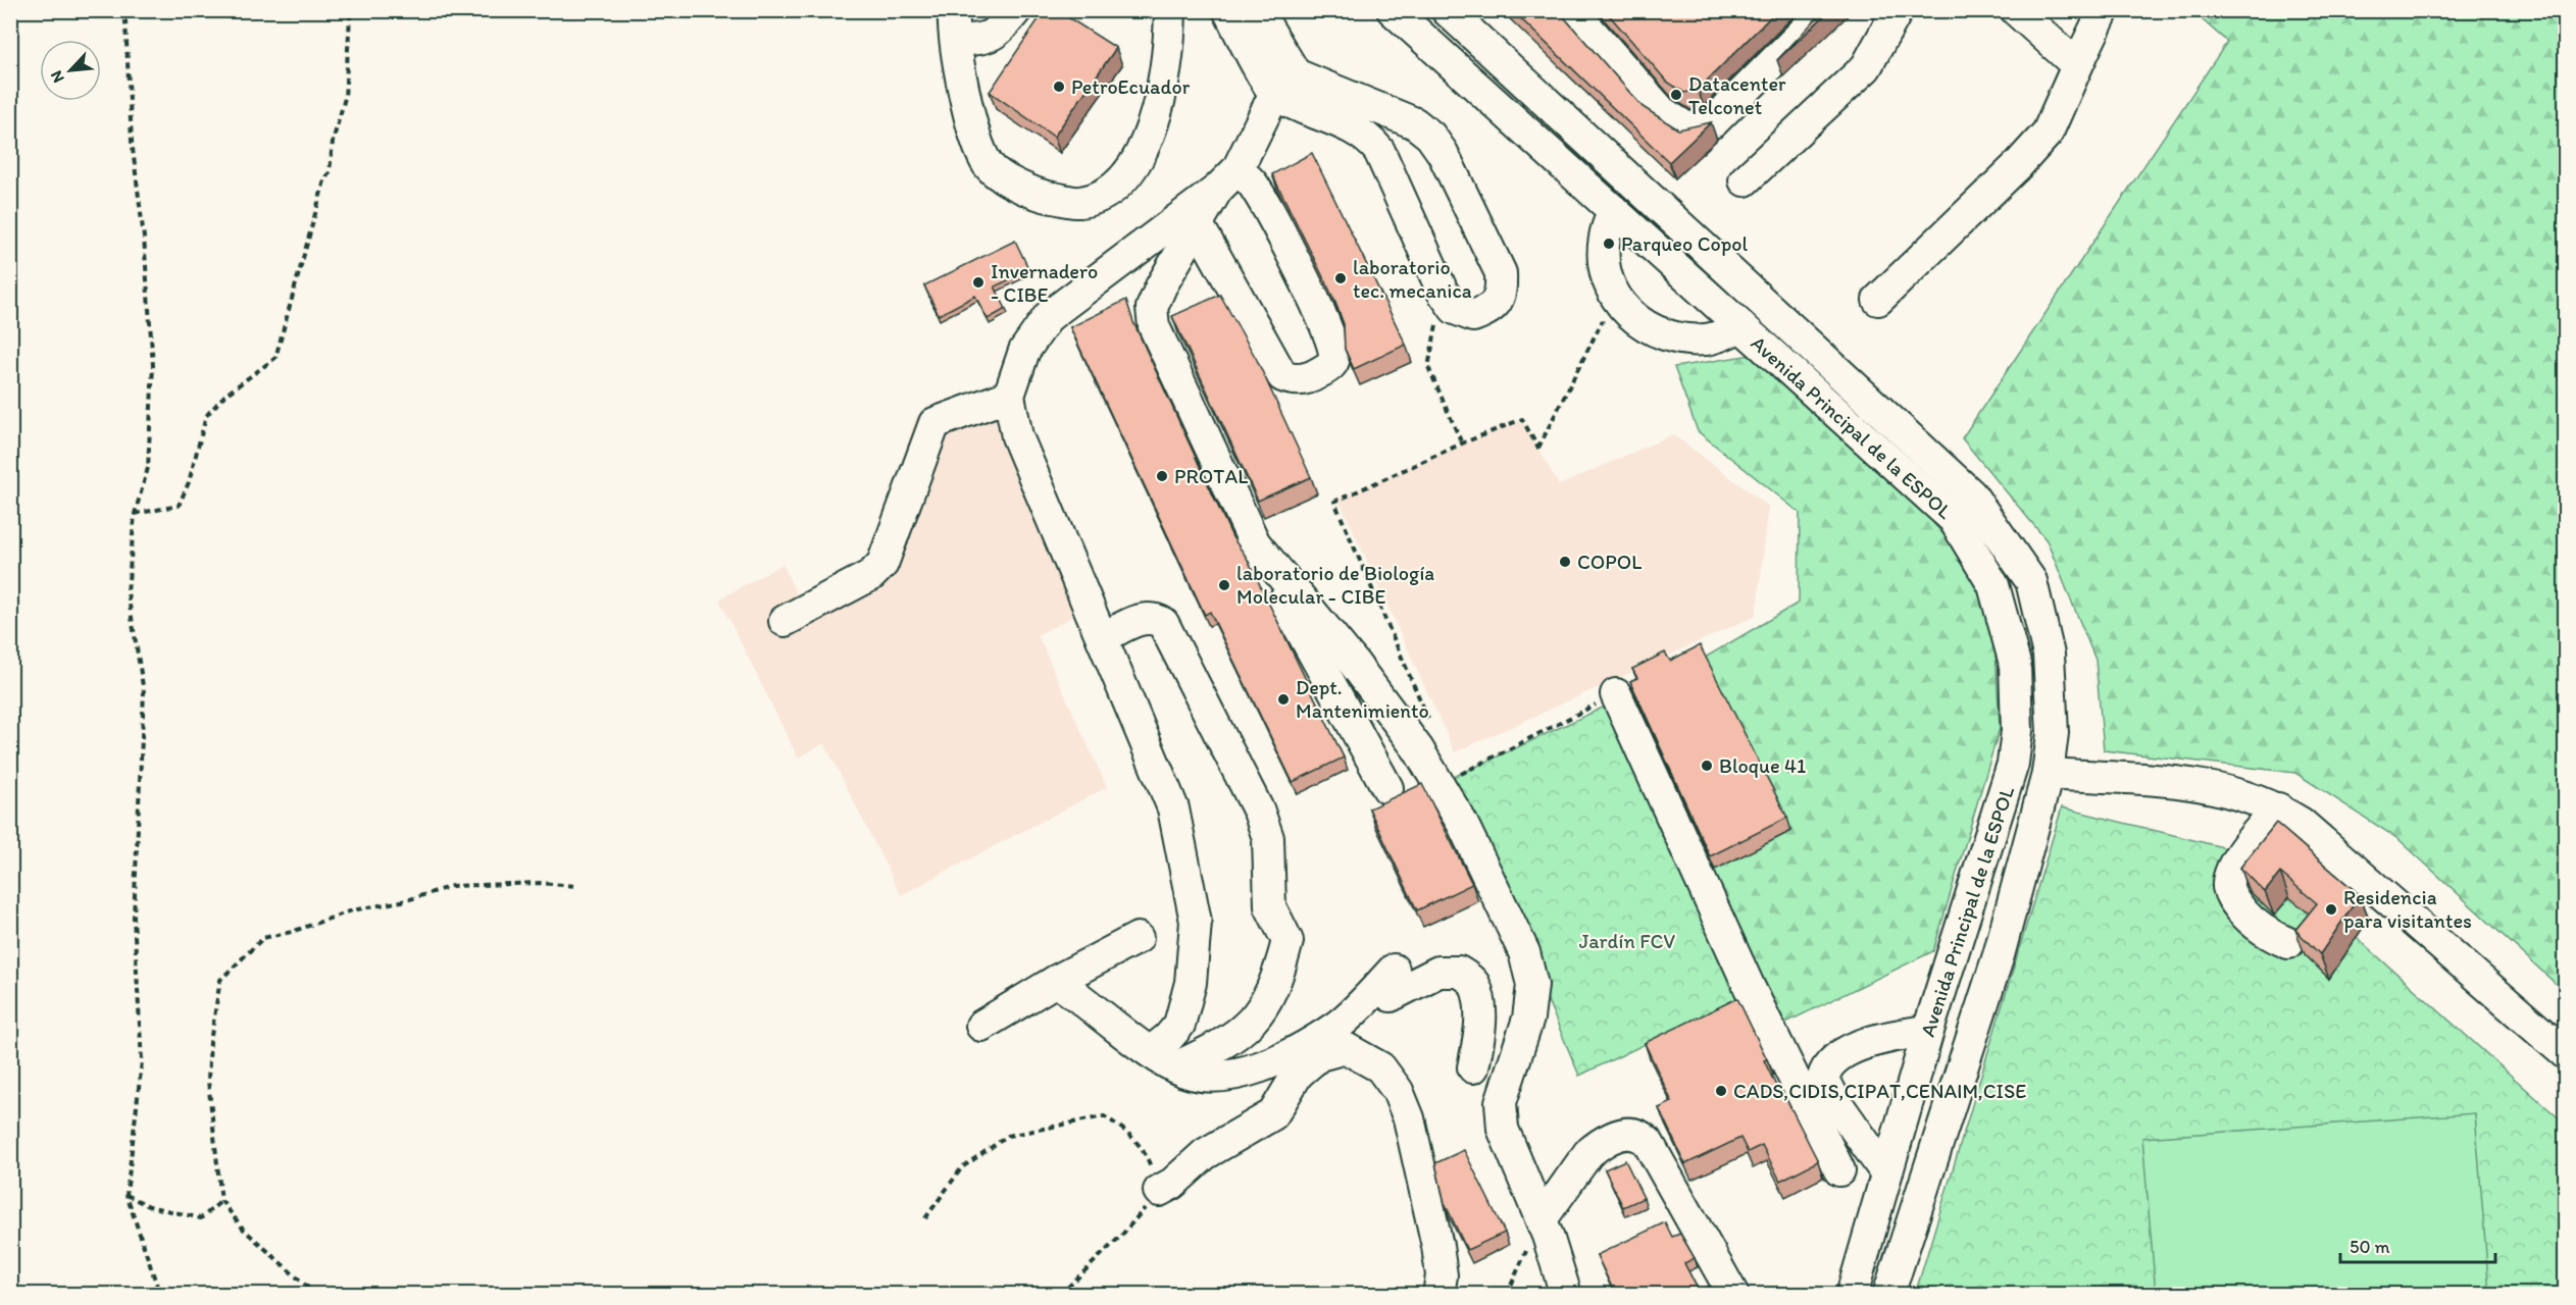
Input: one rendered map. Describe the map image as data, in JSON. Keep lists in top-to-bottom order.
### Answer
{
  "streets": {
    "street": ["Avenida Principal de la ESPOL"]
  },
  "parks": ["Jardín FCV"],
  "places": [
    "PetroEcuador",
    "Datacenter Telconet",
    "Parqueo Copol",
    "laboratorio tec. mecanica",
    "Invernadero - CIBE",
    "PROTAL",
    "COPOL",
    "laboratorio de Biología Molecular - CIBE",
    "Dept. Mantenimiento",
    "Bloque 41",
    "Residencia para visitantes",
    "CADS,CIDIS,CIPAT,CENAIM,CISE"
  ],
  "scale_bar": "50 m",
  "north": "bottom left"
}
